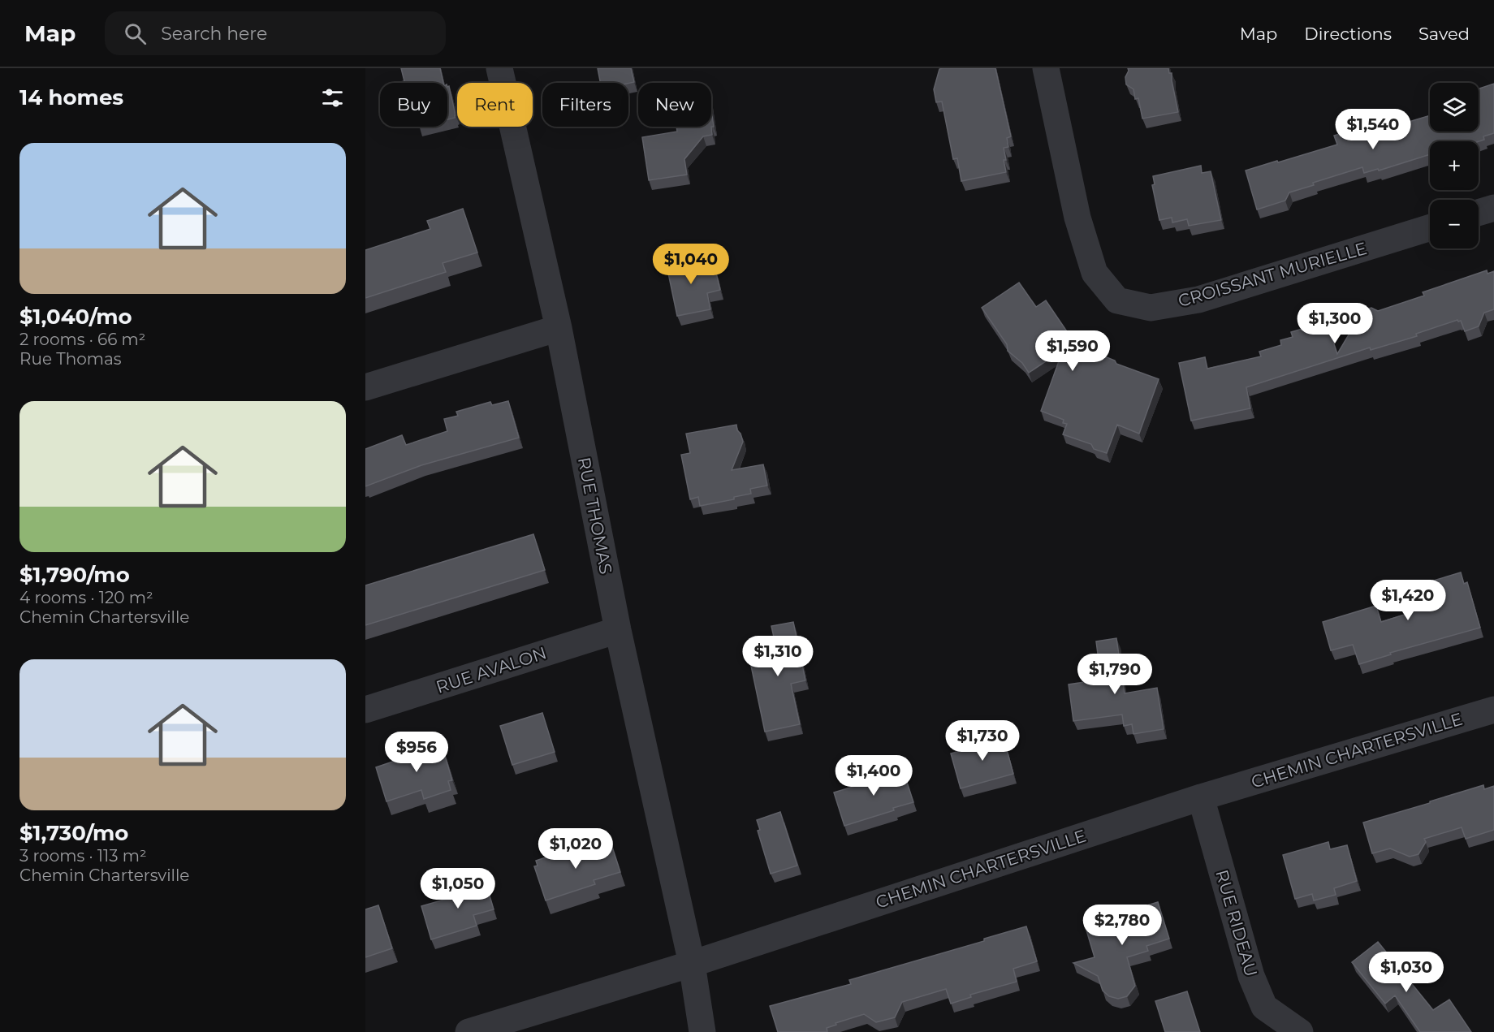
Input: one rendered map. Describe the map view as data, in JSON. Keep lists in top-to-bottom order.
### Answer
{
  "streets": {
    "street": [
      "CROISSANT MURIELLE",
      "RUE THOMAS",
      "RUE AVALON",
      "CHEMIN CHARTERSVILLE",
      "RUE RIDEAU"
    ]
  },
  "crossings": [
    ["RUE THOMAS", "RUE AVALON"],
    ["RUE THOMAS", "CHEMIN CHARTERSVILLE"],
    ["CHEMIN CHARTERSVILLE", "RUE RIDEAU"]
  ],
  "page": {
    "header": "Map",
    "search": "Search here",
    "nav": ["Map", "Directions", "Saved"],
    "heading": "14 homes",
    "map_buttons": ["+", "−"],
    "chip": [
      "Buy",
      "Rent",
      "Filters",
      "New"
    ],
    "price": [
      "$1,540",
      "$1,040",
      "$1,300",
      "$1,590",
      "$1,420",
      "$1,310",
      "$1,790",
      "$1,730",
      "$956",
      "$1,400",
      "$1,020",
      "$1,050",
      "$2,780",
      "$1,030"
    ],
    "list": [
      {
        "name": "$1,040/mo",
        "note": "2 rooms · 66 m² · Rue Thomas"
      },
      {
        "name": "$1,790/mo",
        "note": "4 rooms · 120 m² · Chemin Chartersville"
      },
      {
        "name": "$1,730/mo",
        "note": "3 rooms · 113 m² · Chemin Chartersville"
      }
    ]
  }
}
